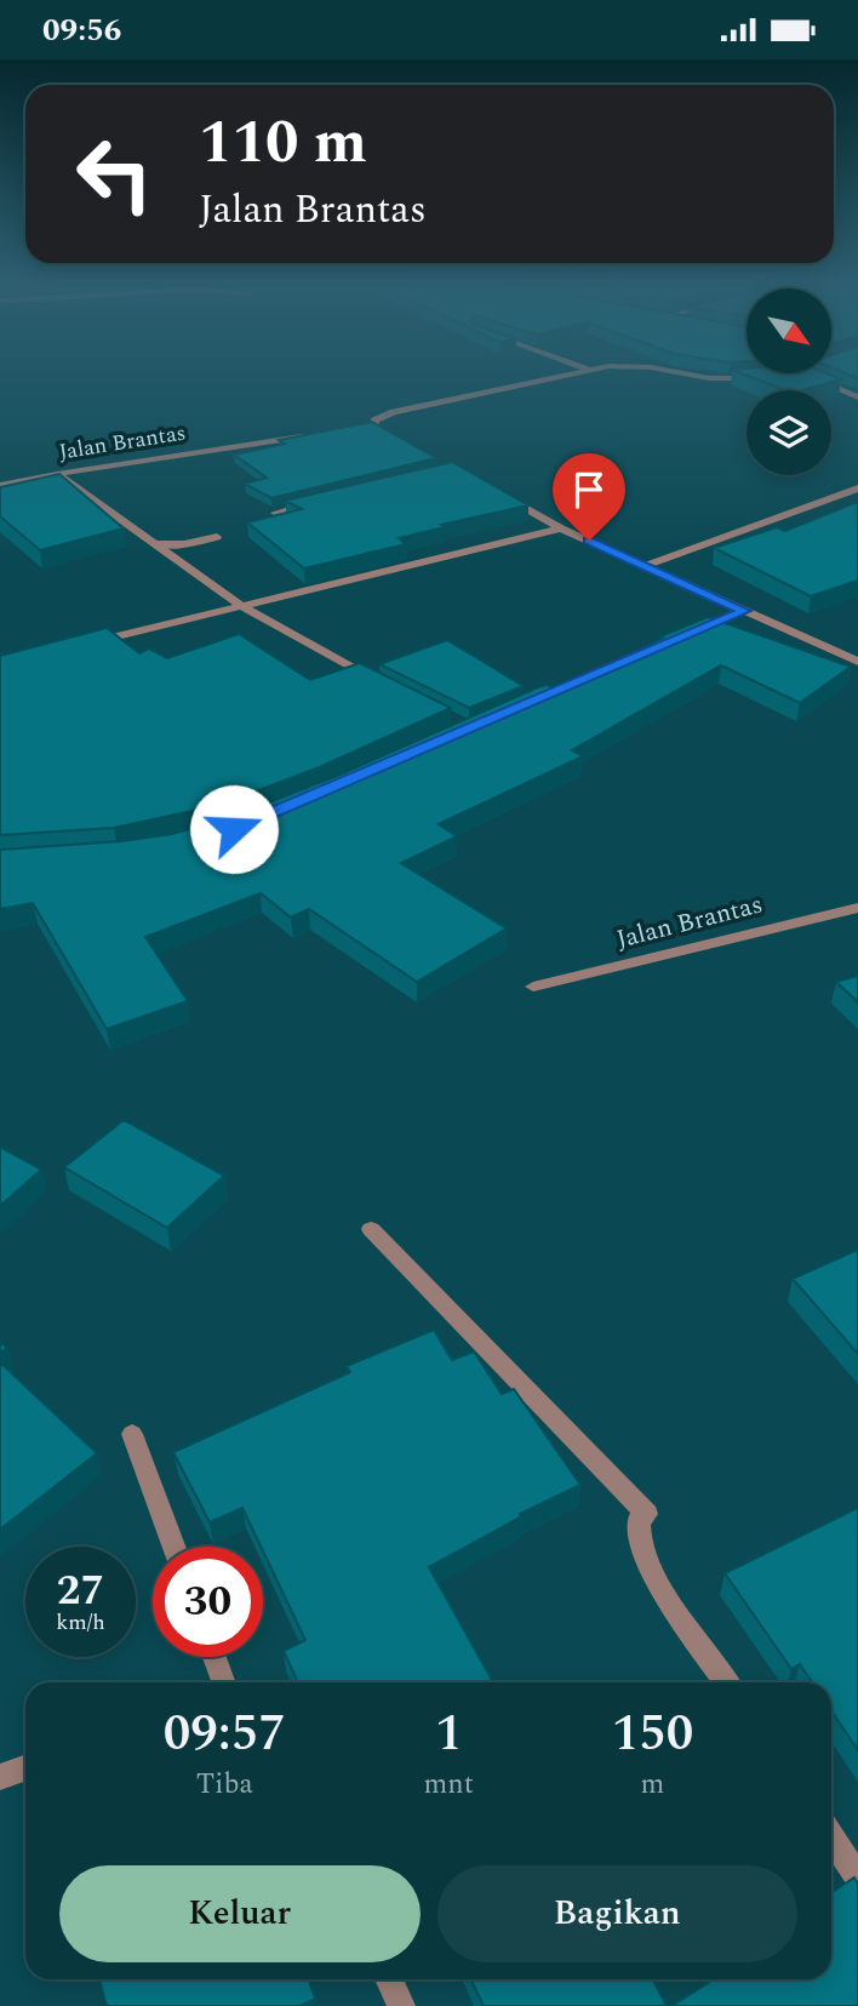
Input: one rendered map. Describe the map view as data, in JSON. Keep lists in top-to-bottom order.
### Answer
{
  "streets": {
    "street": ["Jalan Brantas"]
  },
  "north": "bottom right",
  "page": {
    "status": "09:56",
    "turn": ["110 m", "Jalan Brantas"],
    "speed": "27 km/h",
    "limit": "30",
    "eta": [
      "09:57",
      "Tiba",
      "1",
      "mnt",
      "150",
      "m"
    ],
    "buttons": ["Keluar", "Bagikan"]
  }
}
